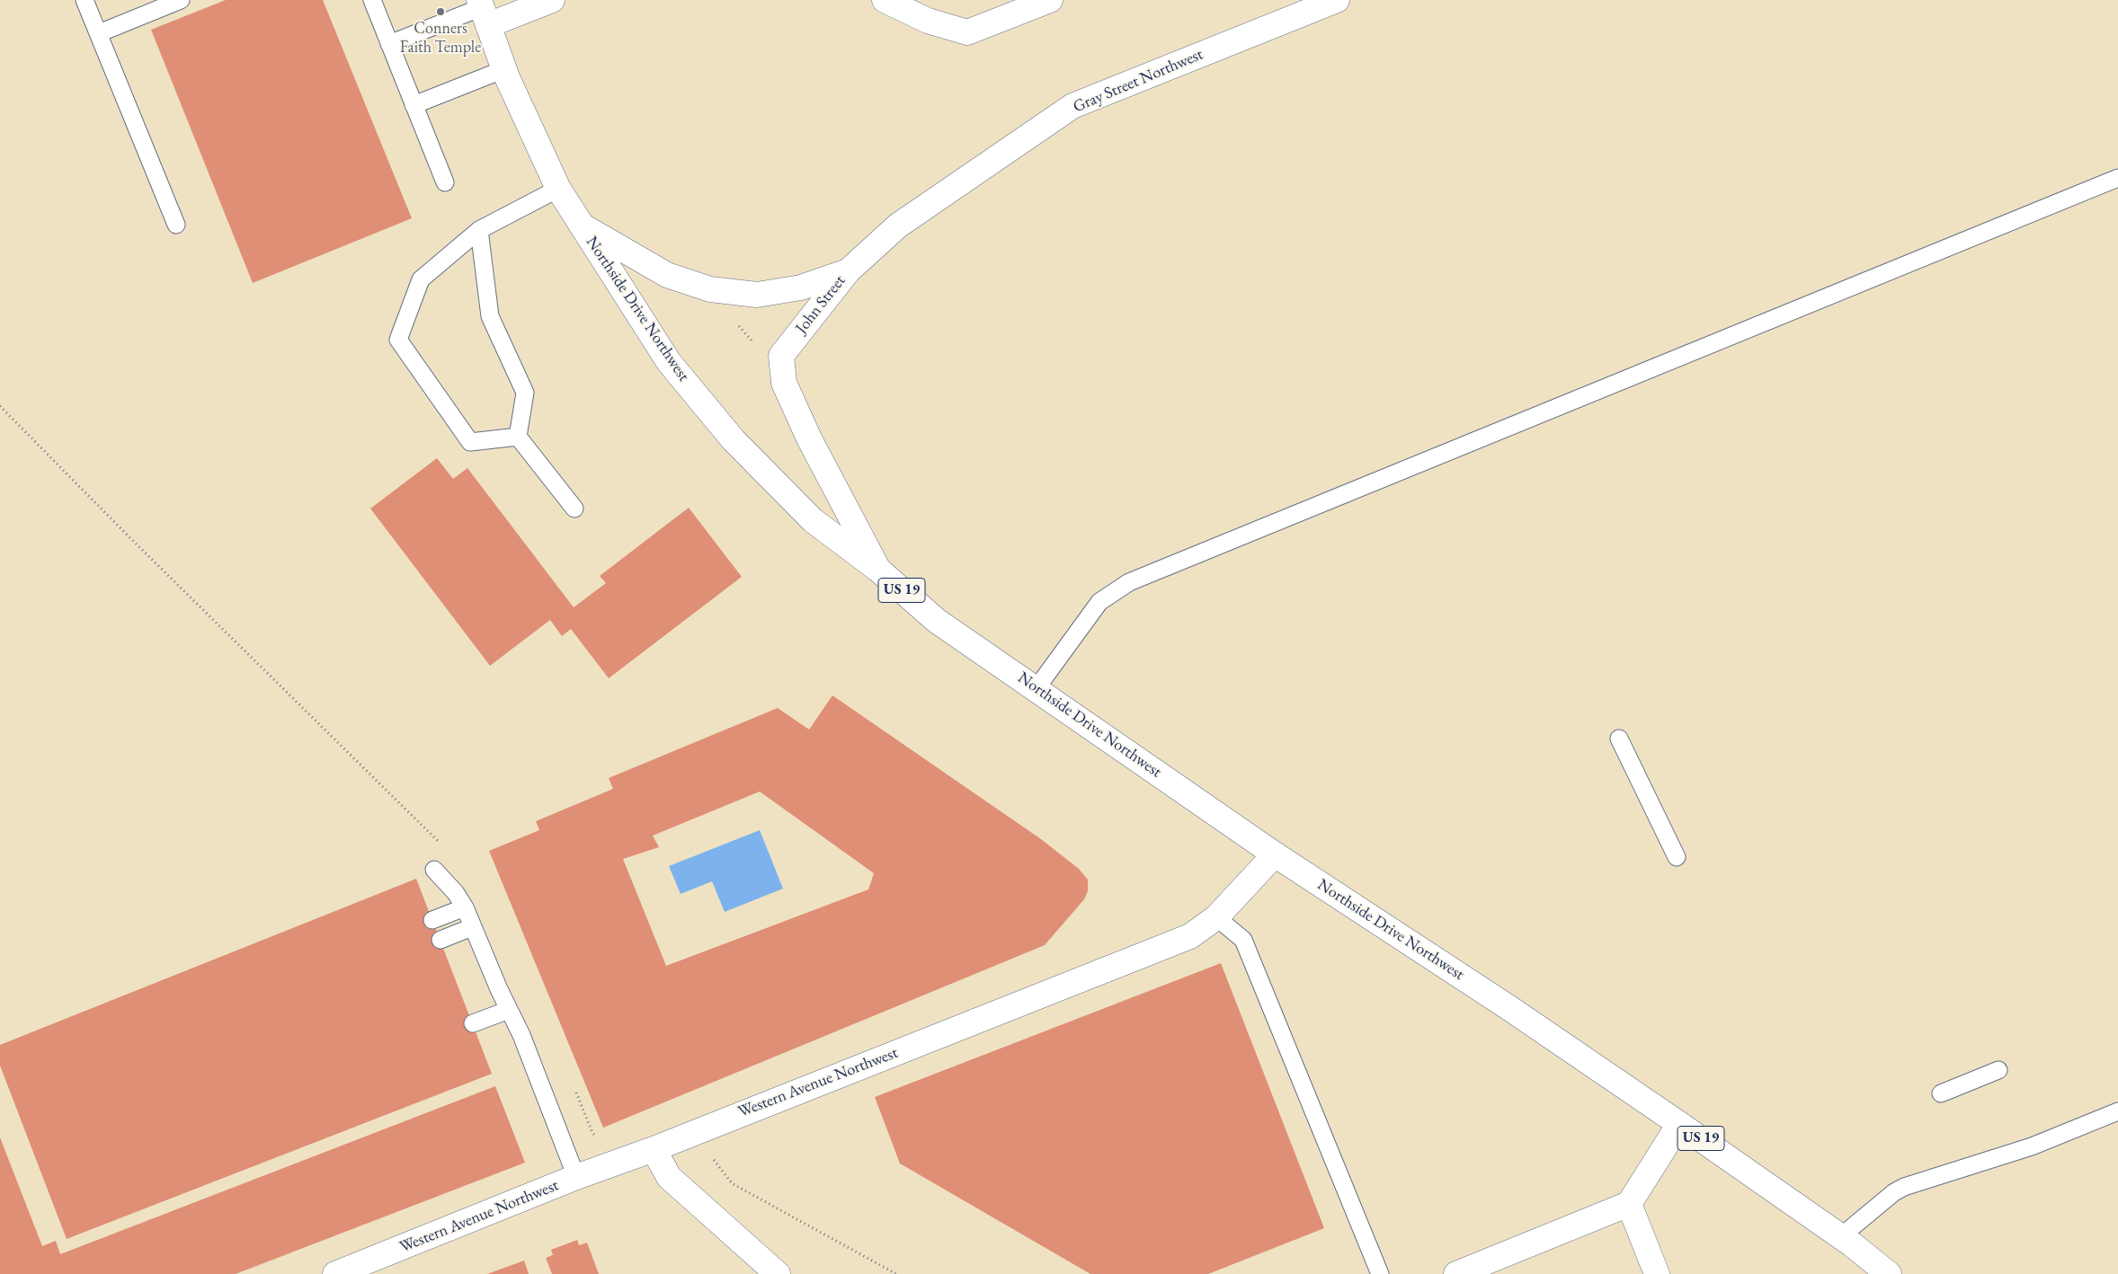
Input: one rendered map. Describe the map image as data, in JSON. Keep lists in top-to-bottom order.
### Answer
{
  "streets": {
    "street": [
      "Gray Street Northwest",
      "John Street",
      "Northside Drive Northwest",
      "US 19",
      "Western Avenue Northwest"
    ]
  },
  "crossings": [
    ["Gray Street Northwest", "John Street"],
    ["John Street", "Northside Drive Northwest"],
    ["Northside Drive Northwest", "Western Avenue Northwest"]
  ],
  "places": ["Conners Faith Temple"]
}
